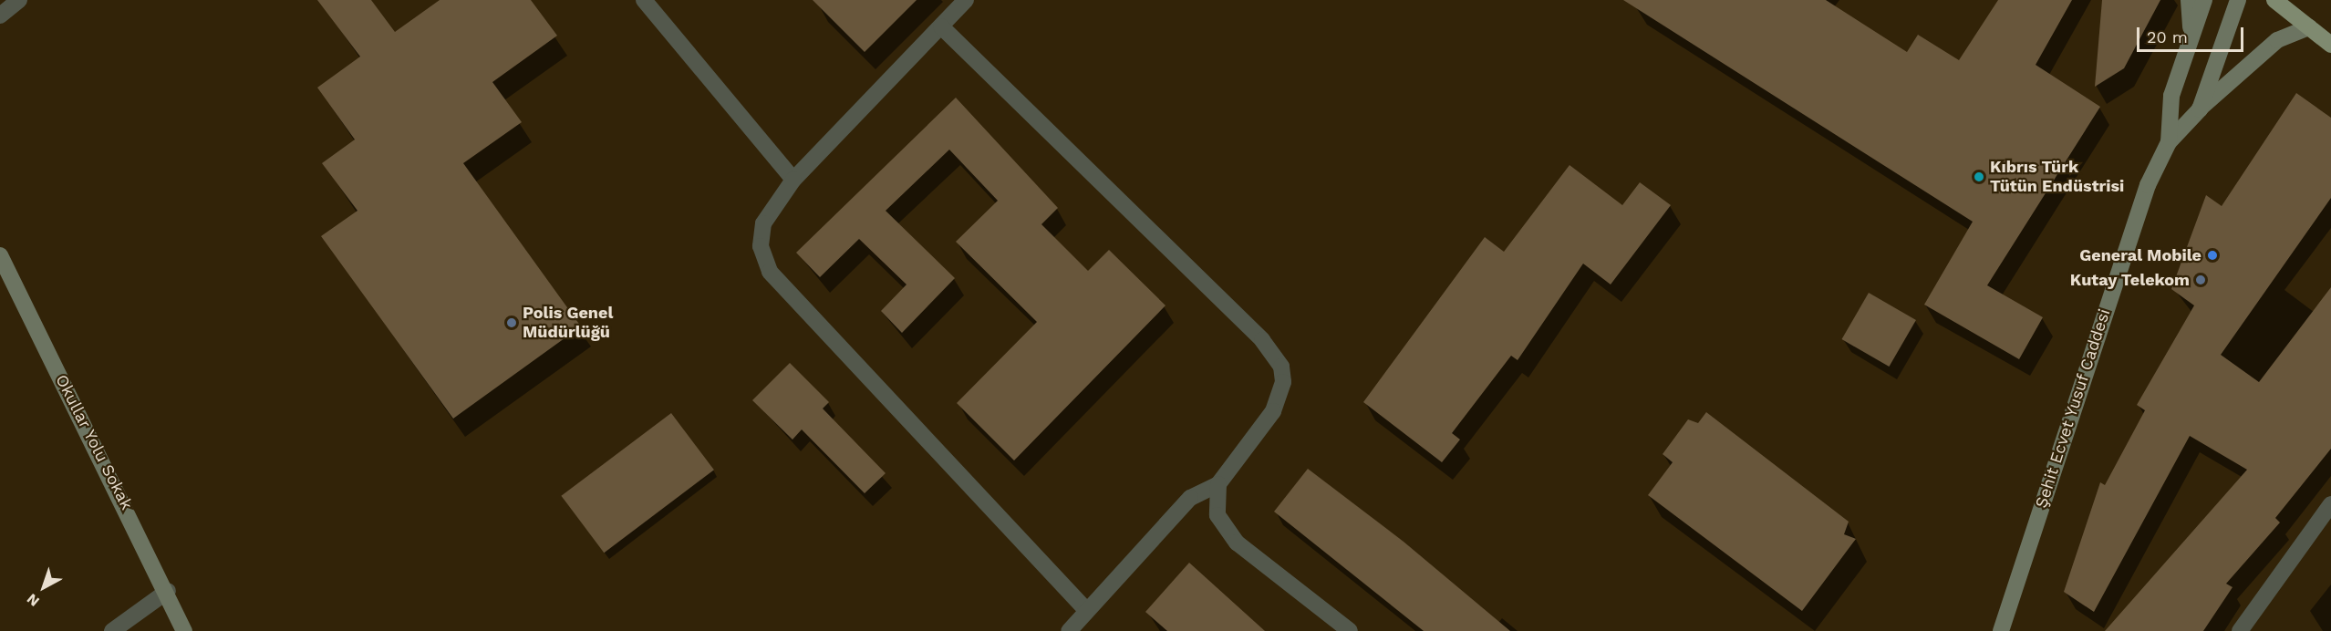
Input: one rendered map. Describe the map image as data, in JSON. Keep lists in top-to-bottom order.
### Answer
{
  "streets": {
    "main road": ["Şehit Ecvet Yusuf Caddesi", "Okullar Yolu Sokak"]
  },
  "places": [
    "Kıbrıs Türk Tütün Endüstrisi",
    "General Mobile",
    "Kutay Telekom",
    "Polis Genel Müdürlüğü"
  ],
  "scale_bar": "20 m",
  "north": "bottom left"
}
